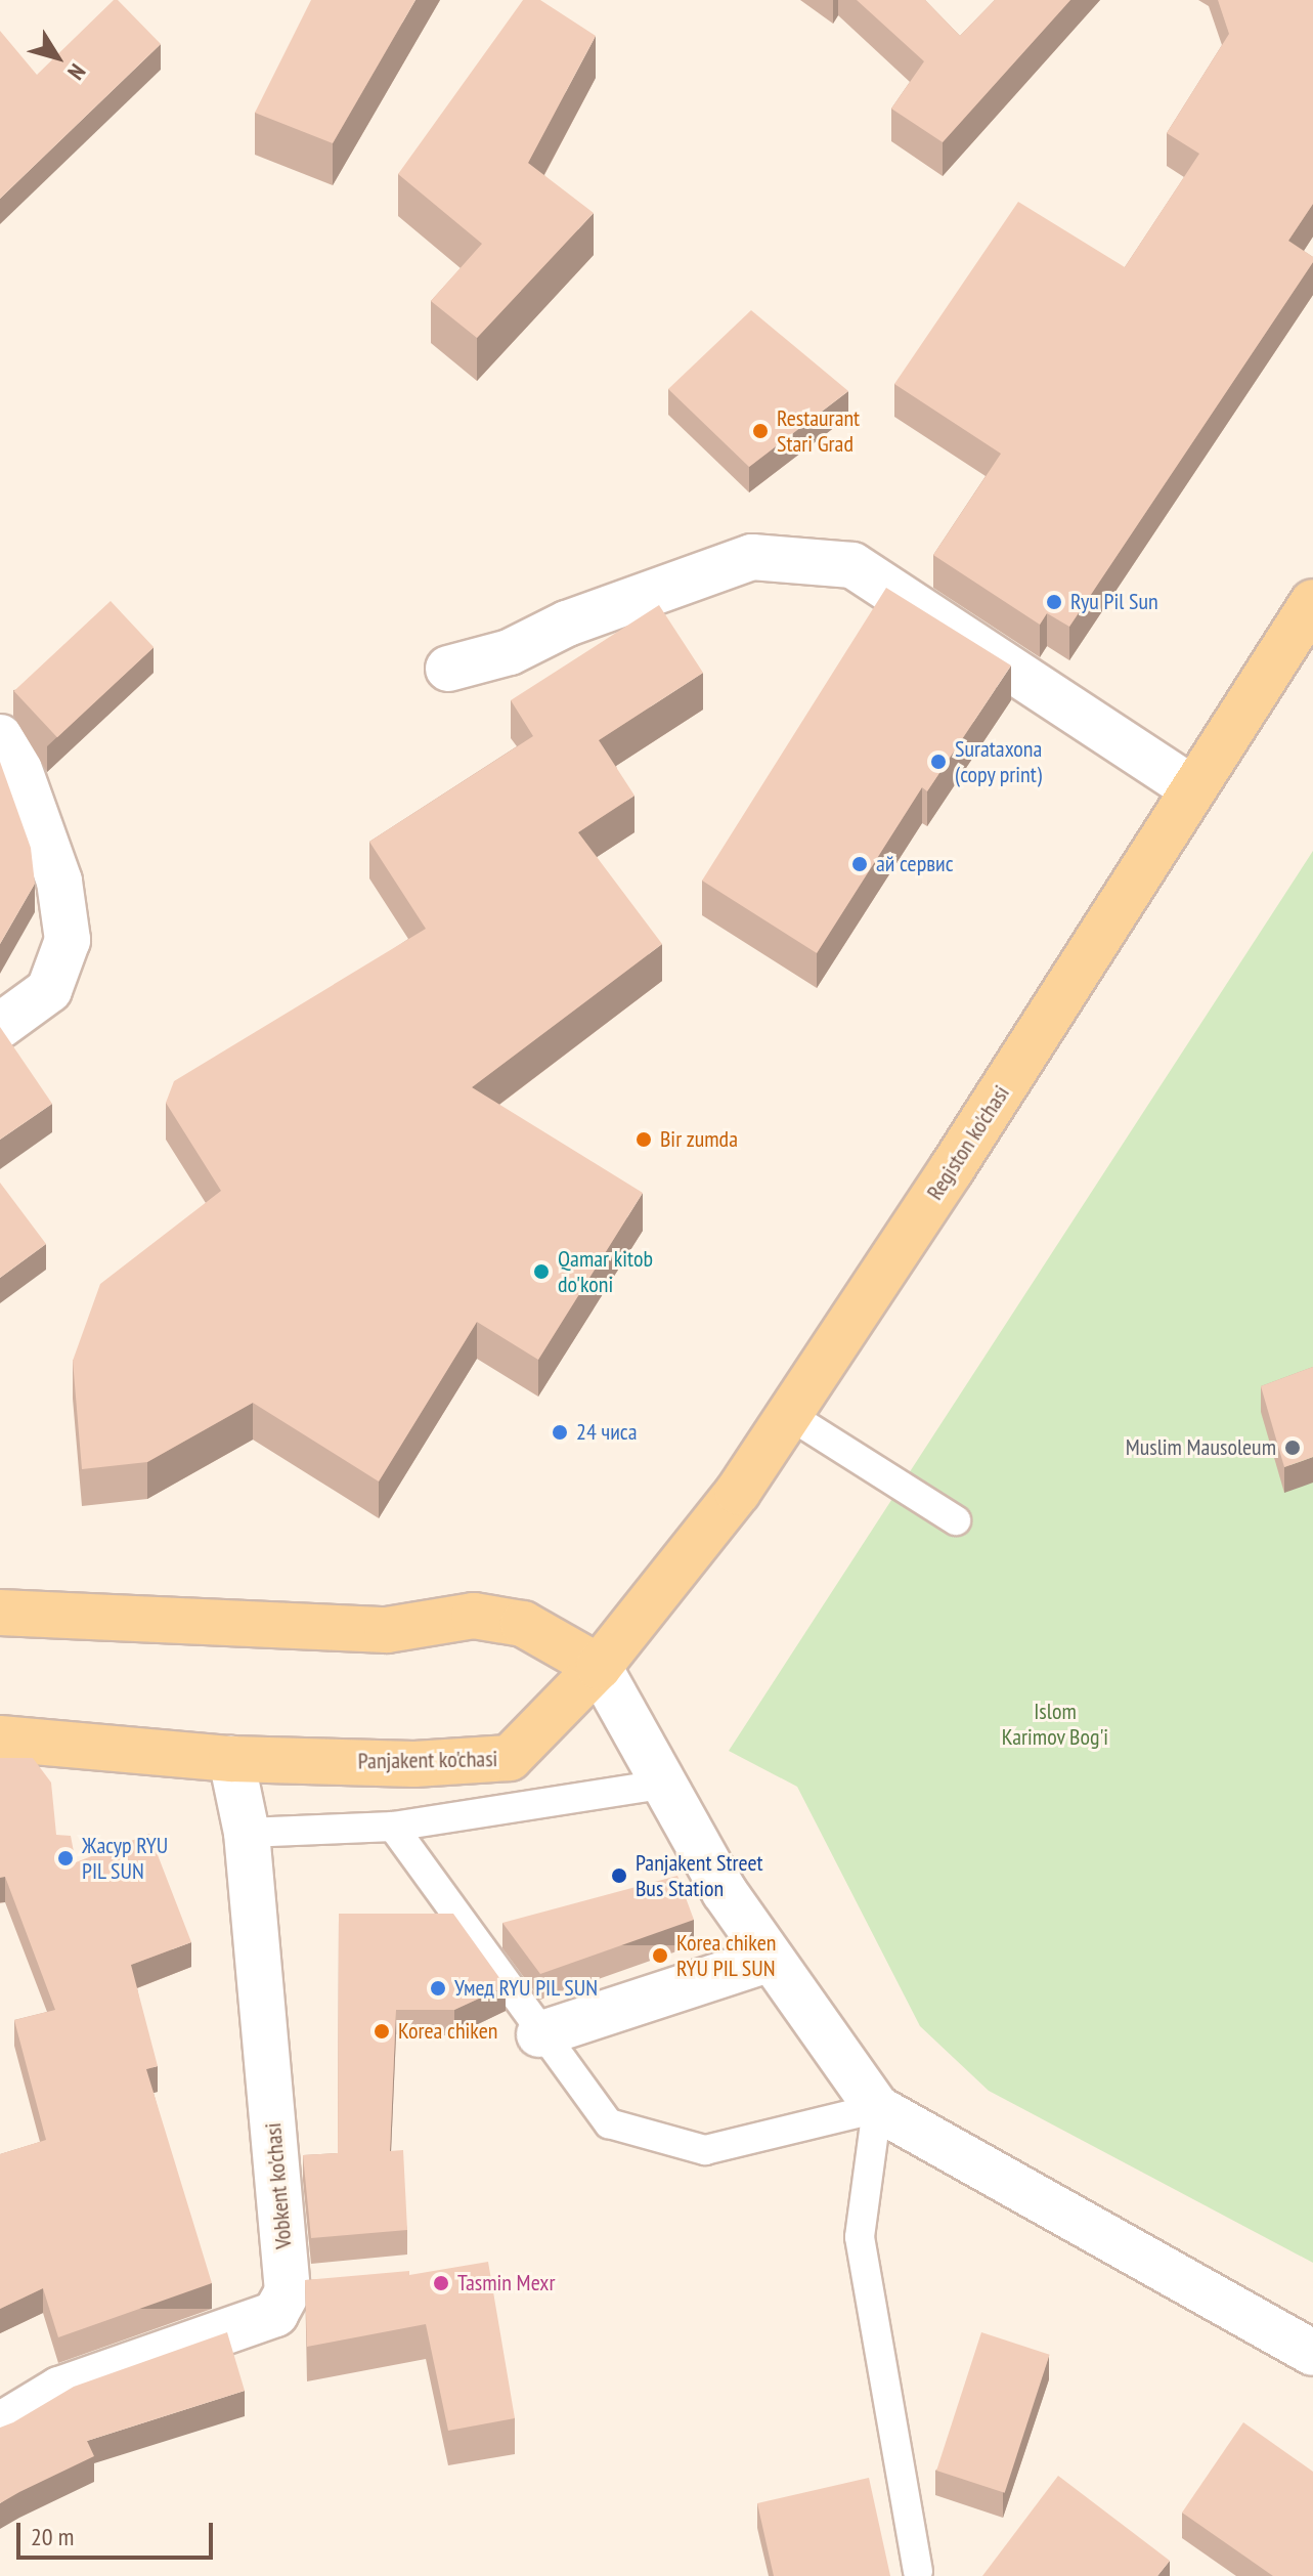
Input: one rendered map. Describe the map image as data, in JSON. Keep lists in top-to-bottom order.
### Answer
{
  "streets": {
    "main road": ["Registon ko'chasi", "Panjakent ko'chasi"],
    "street": ["Vobkent ko'chasi"]
  },
  "crossings": [
    ["Registon ko'chasi", "Panjakent ko'chasi"],
    ["Panjakent ko'chasi", "Vobkent ko'chasi"]
  ],
  "parks": ["Islom Karimov Bog'i"],
  "places": [
    "Restaurant Stari Grad",
    "Ryu Pil Sun",
    "Surataxona (copy print)",
    "ай сервис",
    "Bir zumda",
    "Qamar kitob do'koni",
    "24 чиса",
    "Muslim Mausoleum",
    "Жасур RYU PIL SUN",
    "Panjakent Street Bus Station",
    "Korea chiken RYU PIL SUN",
    "Умед RYU PIL SUN",
    "Korea chiken",
    "Tasmin Mexr"
  ],
  "scale_bar": "20 m",
  "north": "bottom right"
}
